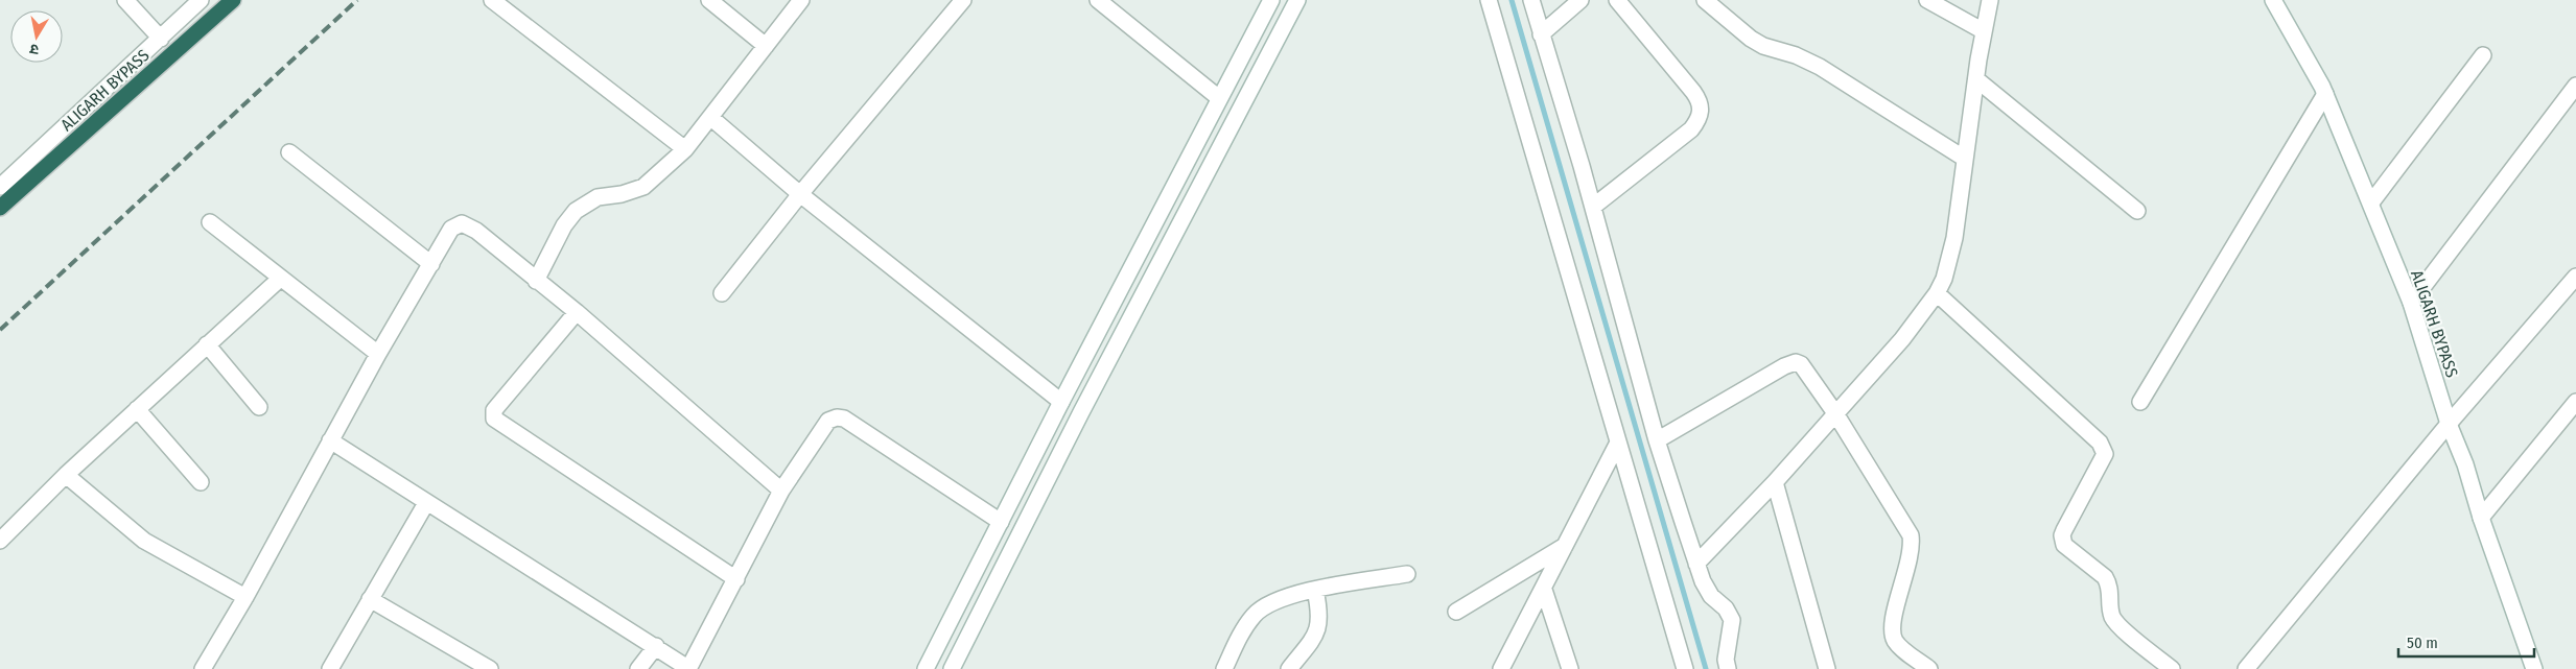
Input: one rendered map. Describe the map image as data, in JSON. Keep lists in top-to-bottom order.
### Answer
{
  "streets": {
    "highway": ["ALIGARH BYPASS"]
  },
  "scale_bar": "50 m",
  "north": "bottom"
}
